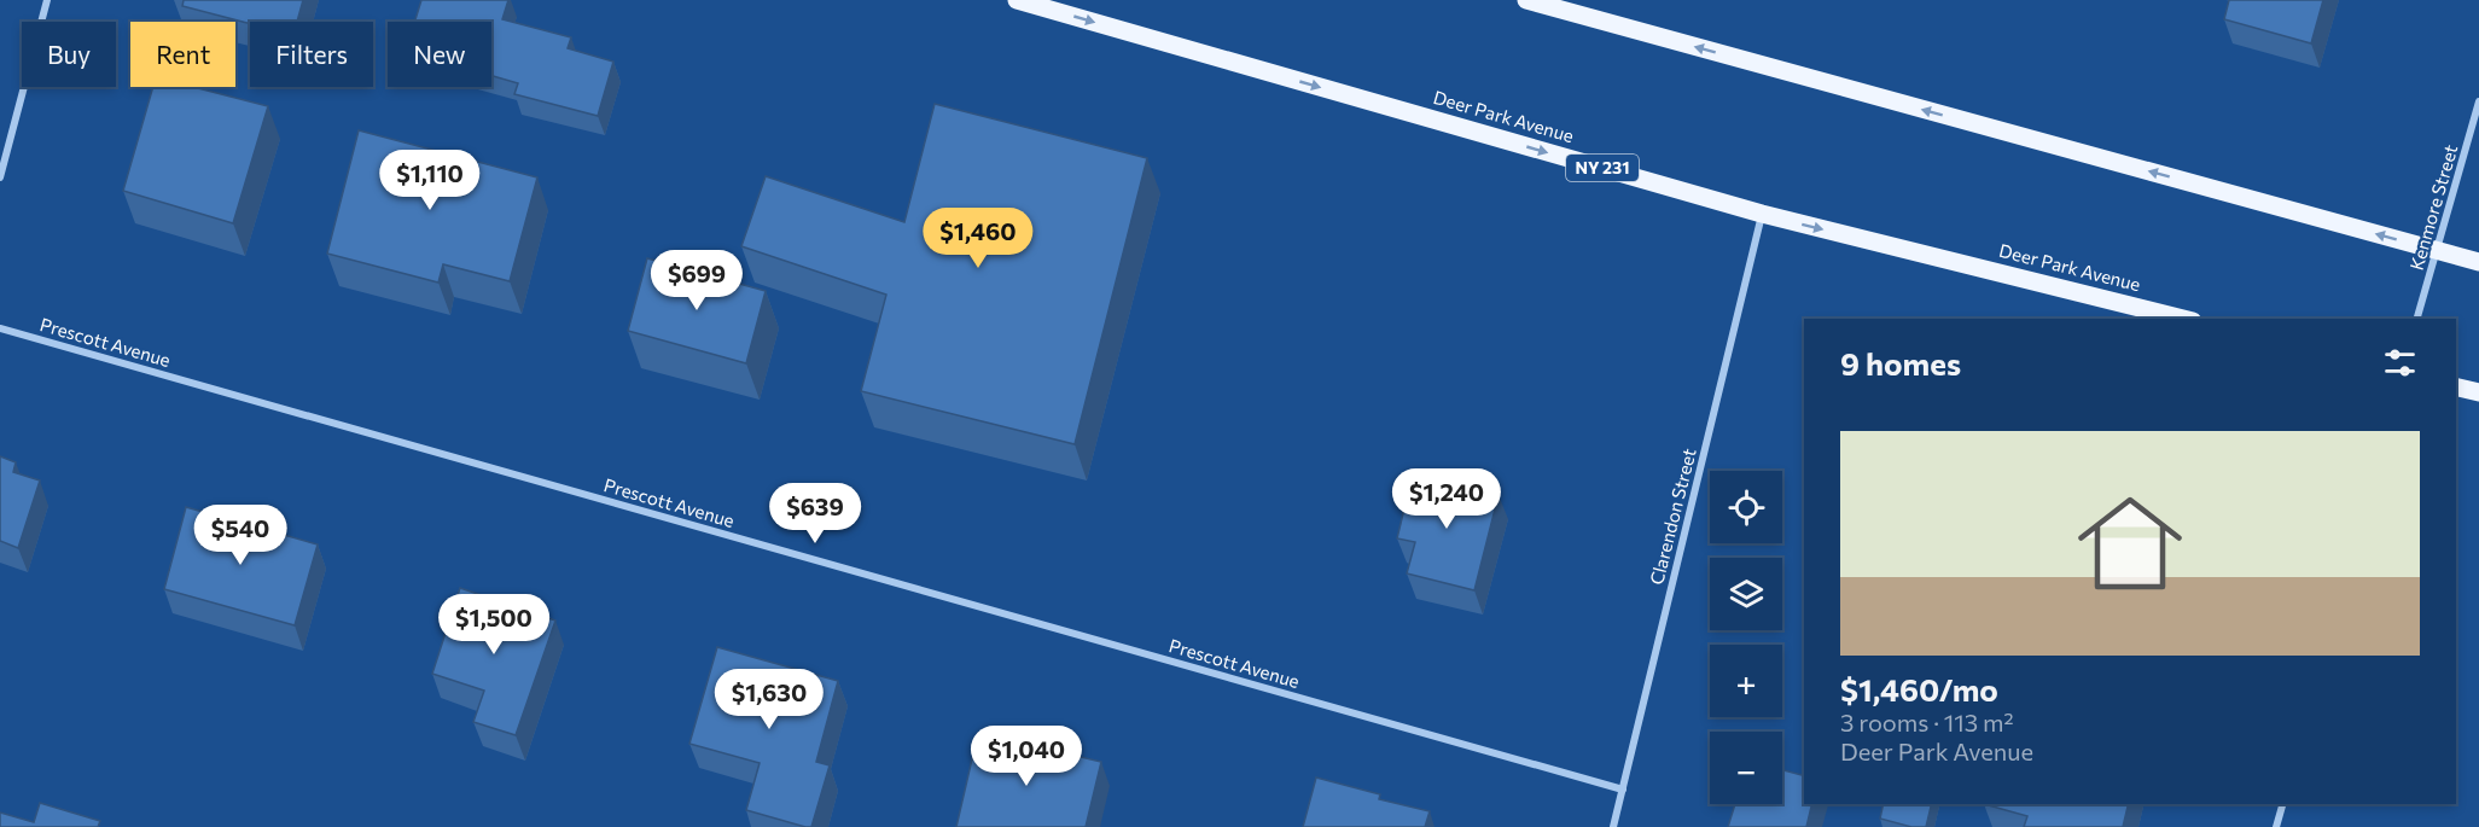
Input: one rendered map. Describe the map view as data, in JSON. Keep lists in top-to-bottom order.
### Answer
{
  "streets": {
    "main road": ["Deer Park Avenue", "NY 231"],
    "street": ["Kenmore Street", "Prescott Avenue", "Clarendon Street"]
  },
  "crossings": [
    ["Deer Park Avenue", "Clarendon Street"],
    ["Prescott Avenue", "Clarendon Street"]
  ],
  "page": {
    "chip": [
      "Buy",
      "Rent",
      "Filters",
      "New"
    ],
    "price": [
      "$1,110",
      "$1,460",
      "$699",
      "$1,240",
      "$639",
      "$540",
      "$1,500",
      "$1,630",
      "$1,040"
    ],
    "heading": "9 homes",
    "list": [
      {
        "name": "$1,460/mo",
        "note": "3 rooms · 113 m² · Deer Park Avenue"
      }
    ],
    "map_buttons": ["+", "−"]
  }
}
